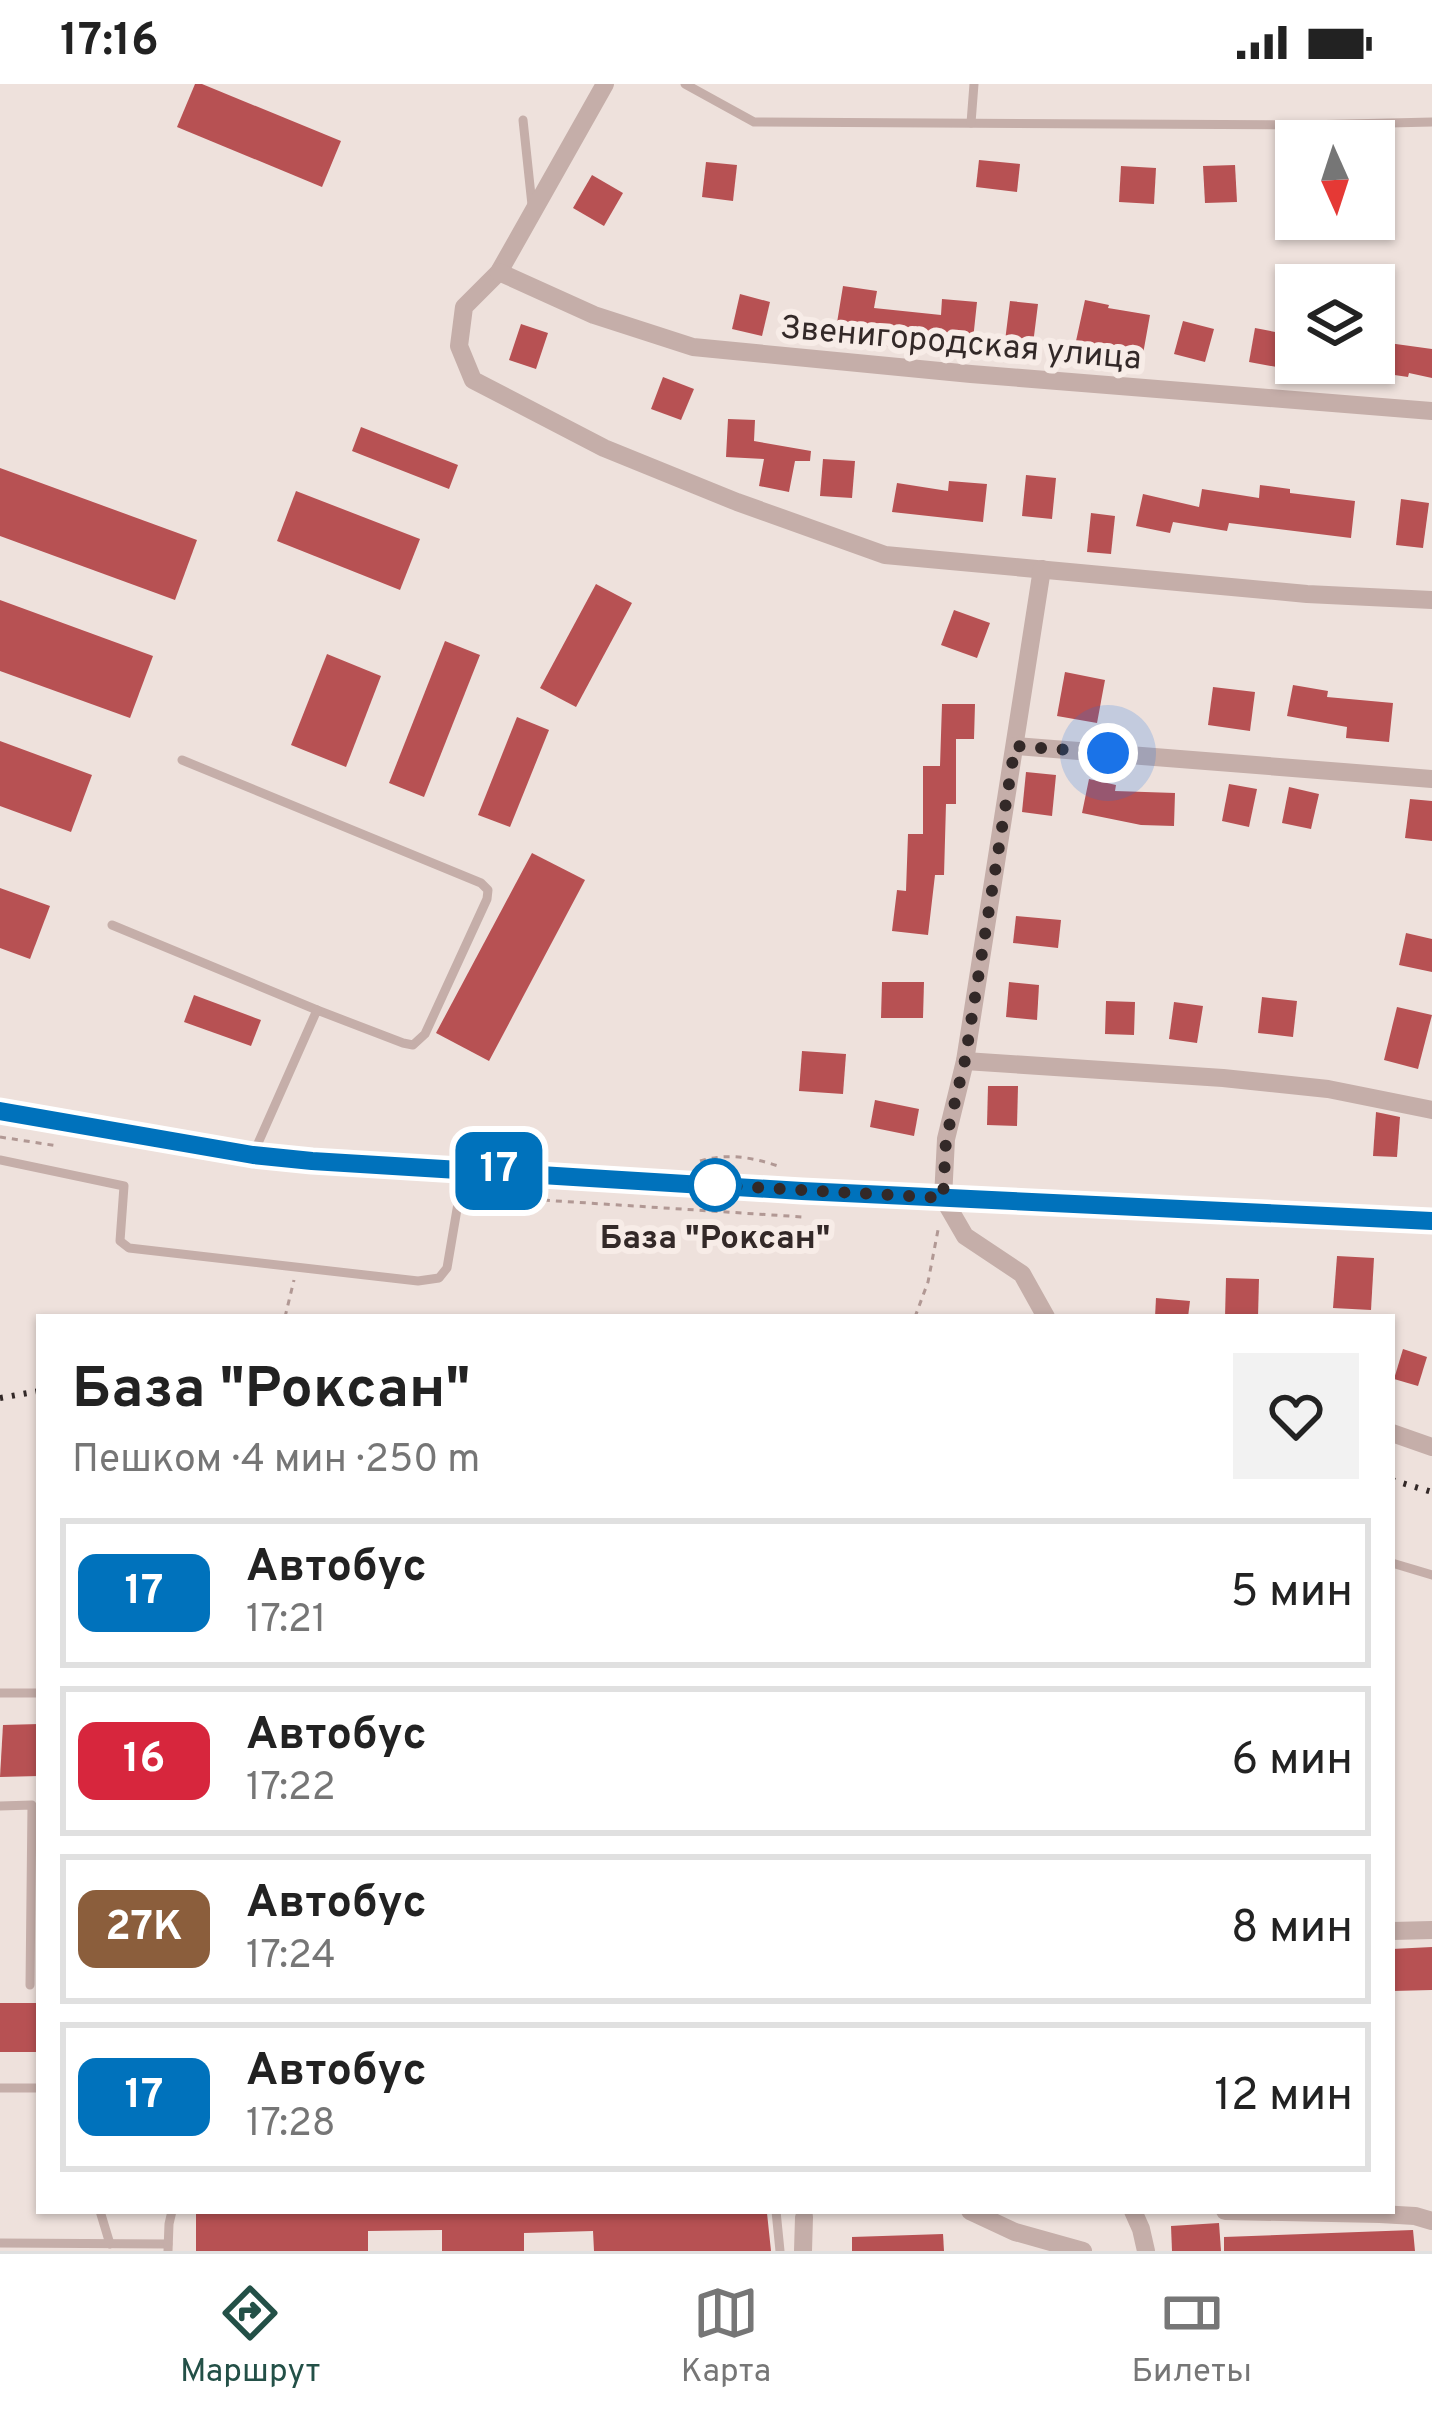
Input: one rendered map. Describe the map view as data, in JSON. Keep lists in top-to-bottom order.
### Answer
{
  "streets": {
    "street": ["Звенигородская улица"]
  },
  "places": ["База \"Роксан\""],
  "lines": ["bus line 17"],
  "north": "bottom",
  "page": {
    "status": "17:16",
    "on_map": "17",
    "heading": ["База \"Роксан\"", "Пешком · 4 мин · 250 m"],
    "list": [
      {
        "mark": "17",
        "name": "Автобус",
        "note": "17:21",
        "value": "5 мин"
      },
      {
        "mark": "16",
        "name": "Автобус",
        "note": "17:22",
        "value": "6 мин"
      },
      {
        "mark": "27К",
        "name": "Автобус",
        "note": "17:24",
        "value": "8 мин"
      },
      {
        "mark": "17",
        "name": "Автобус",
        "note": "17:28",
        "value": "12 мин"
      }
    ],
    "tabs": ["Маршрут", "Карта", "Билеты"]
  }
}
